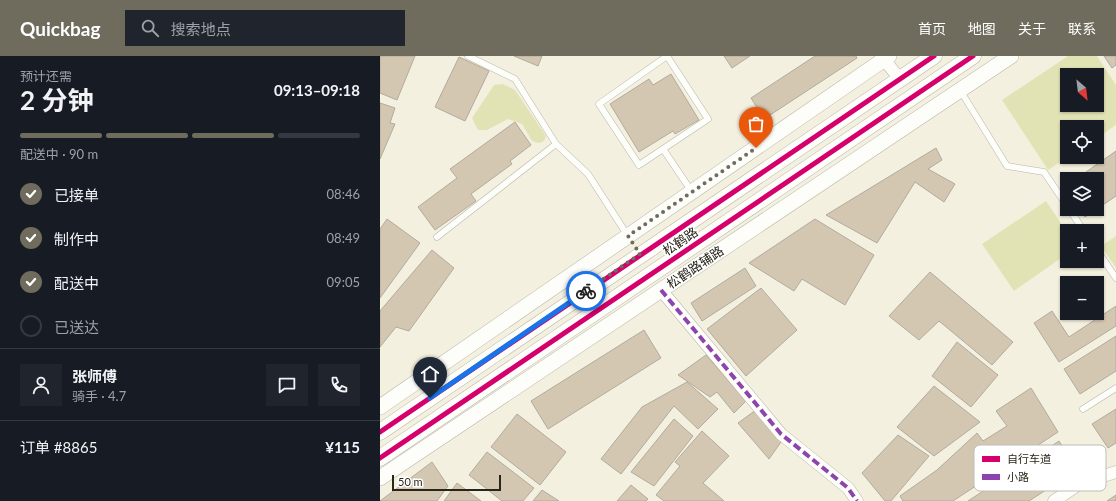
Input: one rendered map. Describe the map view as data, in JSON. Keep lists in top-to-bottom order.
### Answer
{
  "streets": {
    "main road": ["松鹤路"],
    "street": ["松鹤路辅路"]
  },
  "legend": ["自行车道", "小路"],
  "scale_bar": "50 m",
  "north": "bottom right",
  "page": {
    "header": "Quickbag",
    "search": "搜索地点",
    "nav": [
      "首页",
      "地图",
      "关于",
      "联系"
    ],
    "heading": ["2 分钟", "预计还需", "09:13–09:18"],
    "panel": [
      "张师傅",
      "骑手 · 4.7",
      "订单 #8865",
      "¥115"
    ],
    "map_buttons": ["+", "−"],
    "bar": "配送中 · 90 m",
    "list": [
      ["已接单", "08:46"],
      ["制作中", "08:49"],
      ["配送中", "09:05"],
      "已送达"
    ],
    "scale": "50 m"
  }
}
